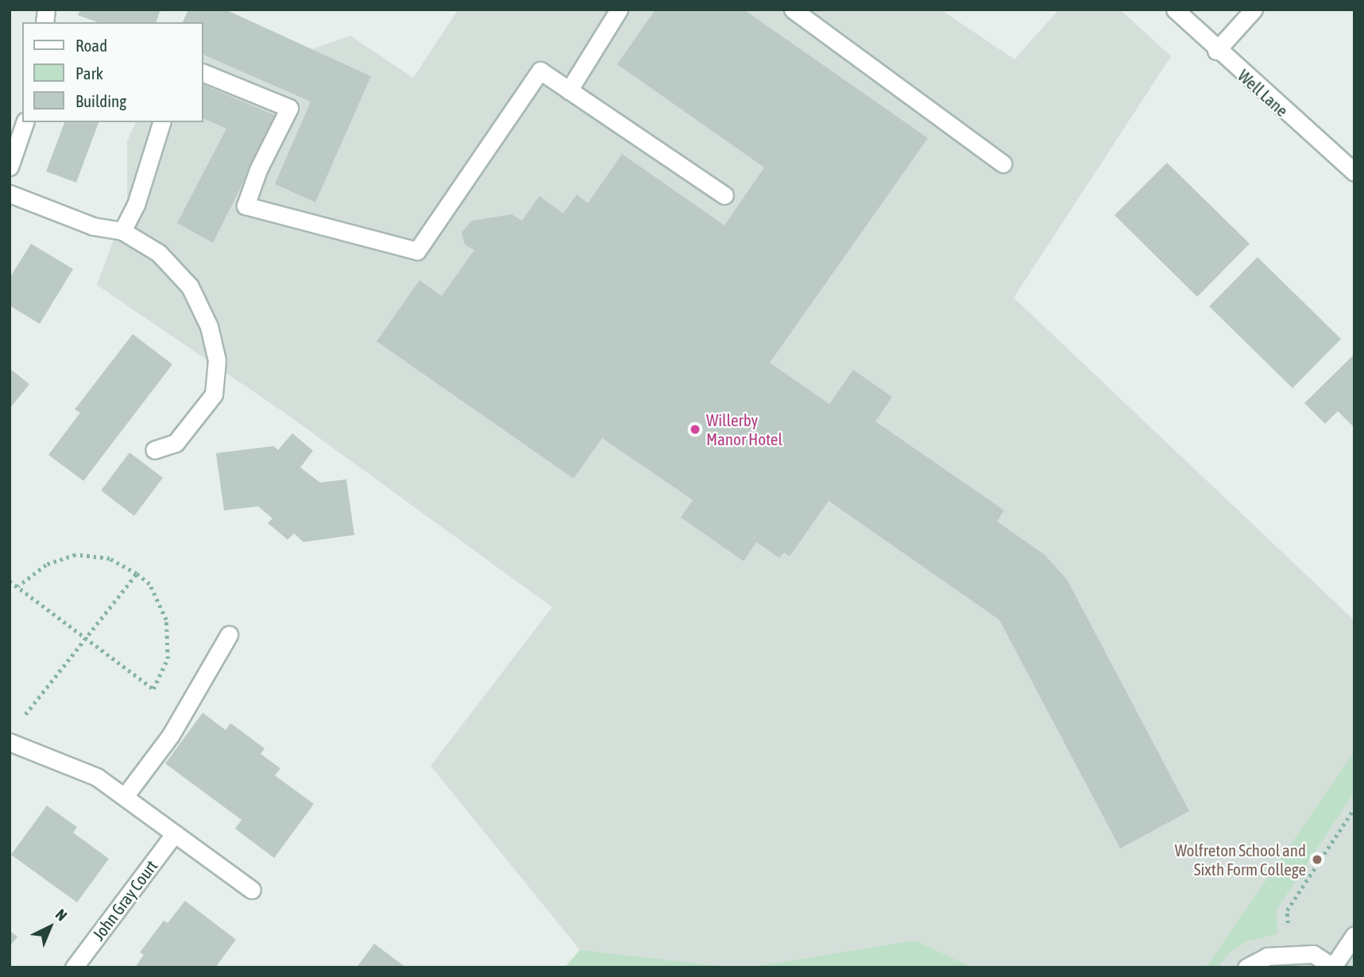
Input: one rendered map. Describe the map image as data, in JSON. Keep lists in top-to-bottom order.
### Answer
{
  "streets": {
    "street": ["Well Lane", "John Gray Court"]
  },
  "places": ["Willerby Manor Hotel", "Wolfreton School and Sixth Form College"],
  "legend": ["Road", "Park", "Building"],
  "north": "top right"
}
